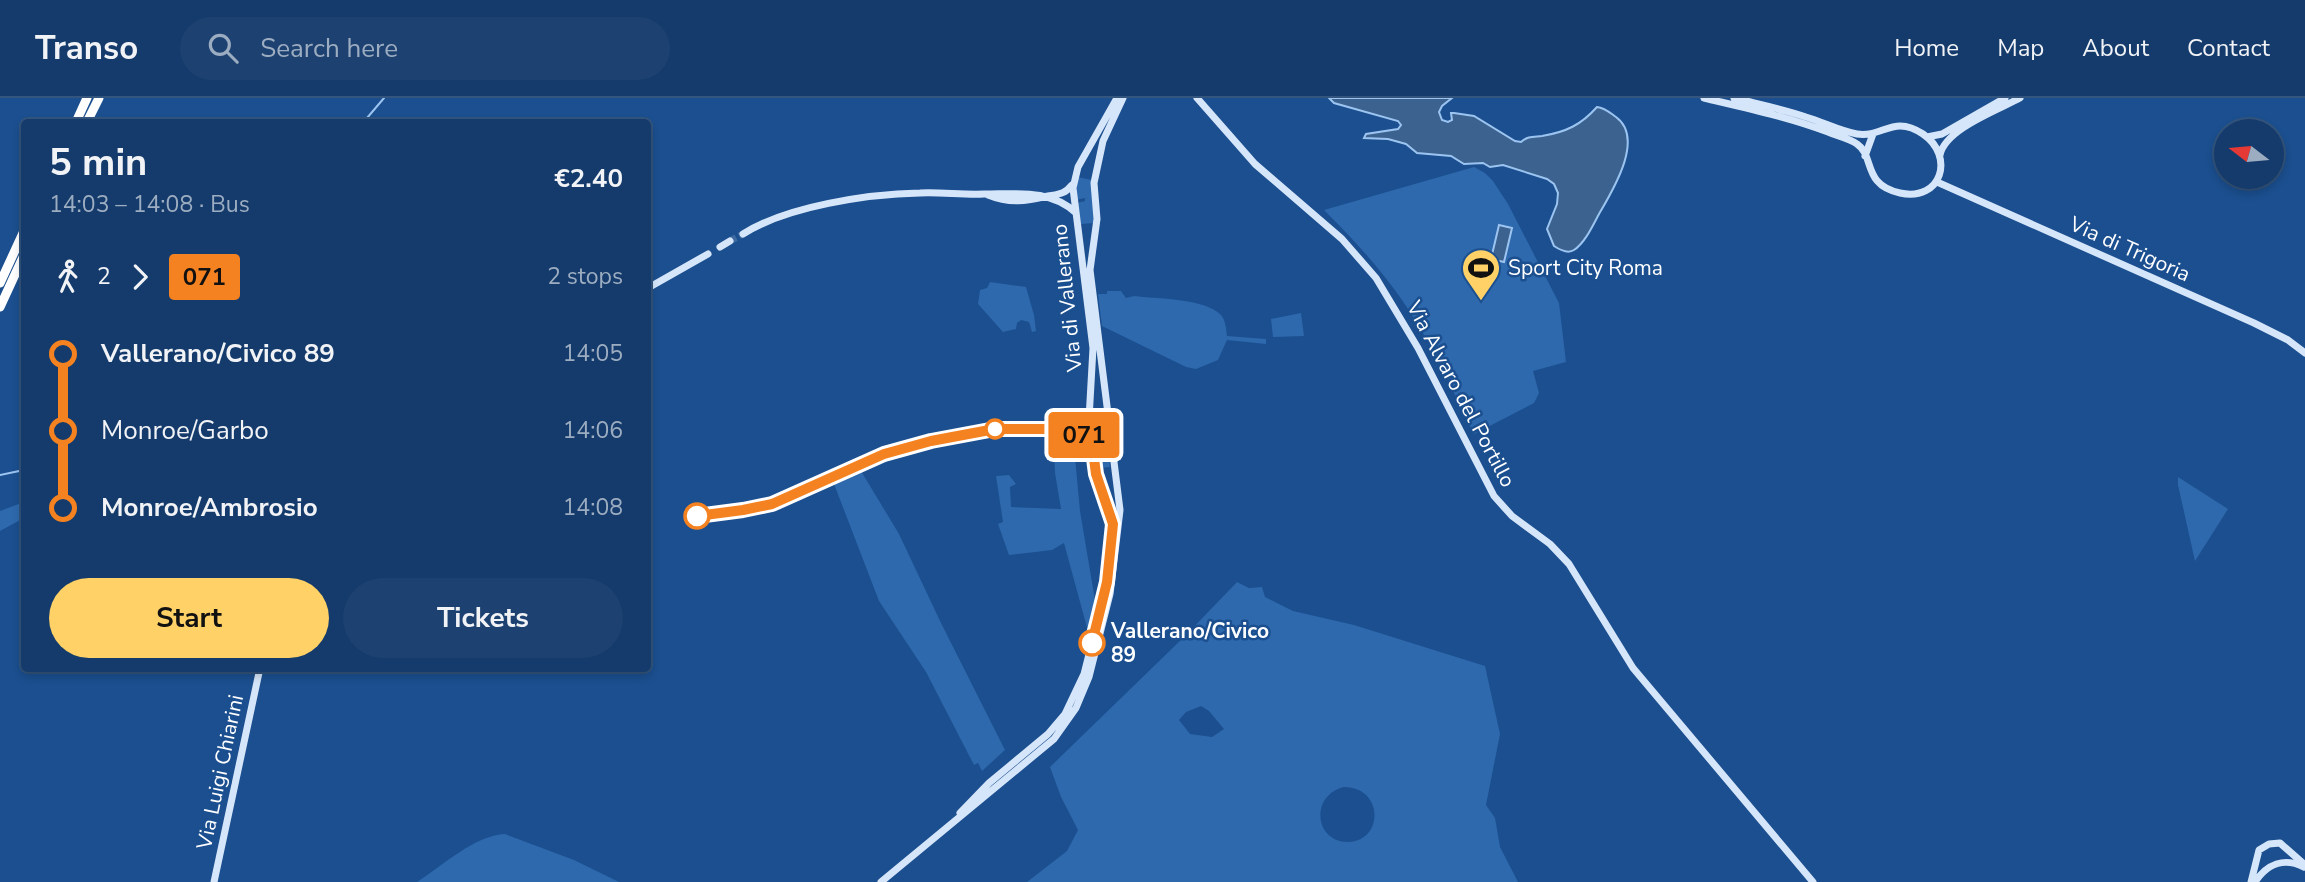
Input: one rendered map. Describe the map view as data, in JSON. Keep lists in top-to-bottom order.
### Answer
{
  "streets": {
    "street": [
      "Via di Trigoria",
      "Via di Vallerano",
      "Via Alvaro del Portillo",
      "Via Luigi Chiarini"
    ]
  },
  "places": {
    "sports": ["Sport City Roma"],
    "other": ["Vallerano/Civico 89"]
  },
  "lines": ["bus line 071"],
  "north": "left",
  "page": {
    "header": "Transo",
    "search": "Search here",
    "nav": [
      "Home",
      "Map",
      "About",
      "Contact"
    ],
    "on_map": "071",
    "heading": ["5 min", "14:03 – 14:08 · Bus", "€2.40"],
    "legs": ["2", "071", "2 stops"],
    "list": [
      {
        "name": "Vallerano/Civico 89",
        "value": "14:05"
      },
      {
        "name": "Monroe/Garbo",
        "value": "14:06"
      },
      {
        "name": "Monroe/Ambrosio",
        "value": "14:08"
      }
    ],
    "buttons": ["Start", "Tickets"]
  }
}
